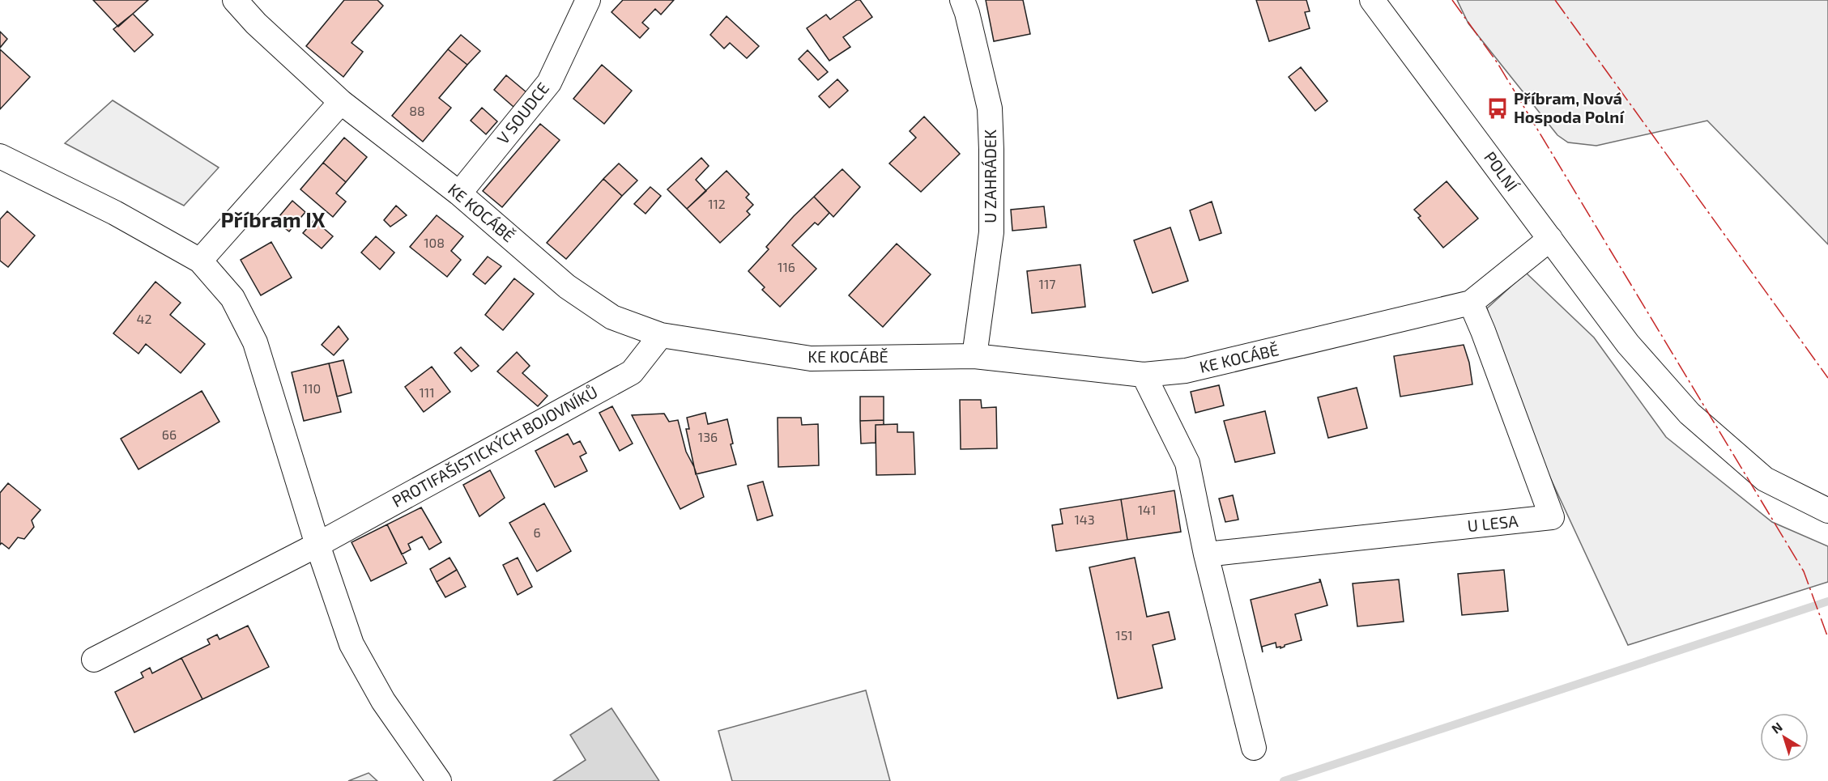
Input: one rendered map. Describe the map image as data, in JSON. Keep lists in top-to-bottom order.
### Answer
{
  "streets": {
    "street": [
      "V SOUDCE",
      "POLNÍ",
      "U ZAHRÁDEK",
      "KE KOCÁBĚ",
      "PROTIFAŠISTICKÝCH BOJOVNÍKŮ",
      "U LESA"
    ]
  },
  "crossings": [
    ["V SOUDCE", "KE KOCÁBĚ"],
    ["POLNÍ", "KE KOCÁBĚ"],
    ["U ZAHRÁDEK", "KE KOCÁBĚ"],
    ["KE KOCÁBĚ", "PROTIFAŠISTICKÝCH BOJOVNÍKŮ"],
    ["KE KOCÁBĚ", "U LESA"]
  ],
  "districts": ["Příbram IX"],
  "places": {
    "bus stop": ["Příbram, Nová Hospoda Polní"]
  },
  "house_numbers": [
    "88",
    "112",
    "108",
    "116",
    "117",
    "42",
    "110",
    "111",
    "66",
    "136",
    "141",
    "143",
    "6",
    "151"
  ],
  "north": "top left"
}
